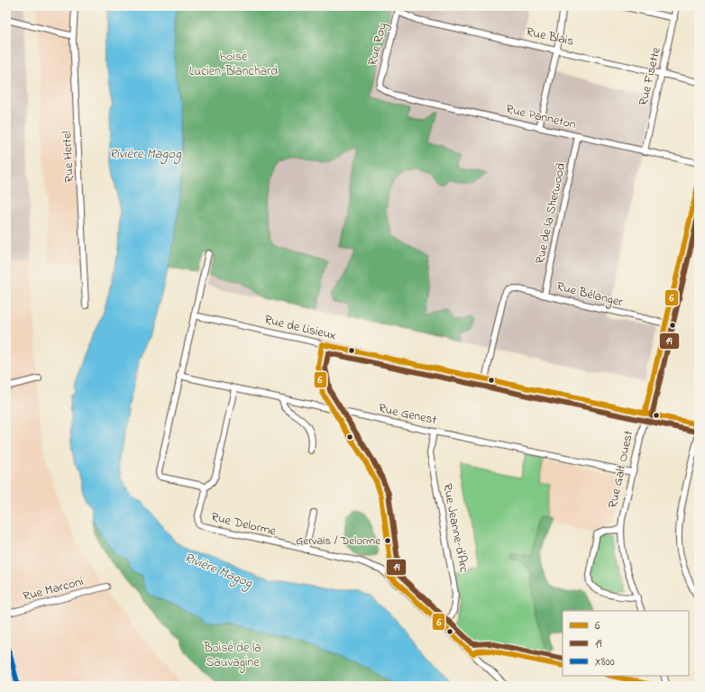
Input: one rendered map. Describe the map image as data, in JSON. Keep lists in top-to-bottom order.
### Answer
{
  "streets": {
    "street": [
      "Rue Blais",
      "Rue Roy",
      "Rue Fisette",
      "Rue Panneton",
      "Rue Hertel",
      "Rue de la Sherwood",
      "Rue Bélanger",
      "Rue de Lisieux",
      "Rue Genest",
      "Rue Galt Ouest",
      "Rue Delorme",
      "Rue Jeanne-d'Arc",
      "Rue Marconi"
    ]
  },
  "crossings": [
    ["Rue Blais", "Rue Roy"],
    ["Rue Blais", "Rue Fisette"],
    ["Rue Roy", "Rue Panneton"],
    ["Rue Fisette", "Rue Panneton"],
    ["Rue Panneton", "Rue de la Sherwood"],
    ["Rue de la Sherwood", "Rue Bélanger"],
    ["Rue Bélanger", "Rue de Lisieux"],
    ["Rue Bélanger", "Rue Galt Ouest"],
    ["Rue de Lisieux", "Rue Galt Ouest"],
    ["Rue Genest", "Rue Galt Ouest"],
    ["Rue Genest", "Rue Jeanne-d'Arc"],
    ["Rue Delorme", "Rue Jeanne-d'Arc"]
  ],
  "water": ["Rivière Magog"],
  "parks": ["boisé Lucien-Blanchard", "Boisé de la Sauvagine"],
  "places": ["Gervais / Delorme"],
  "lines": ["transit line 6", "transit line 19", "transit line X800"],
  "legend": ["6", "19", "X800"]
}
